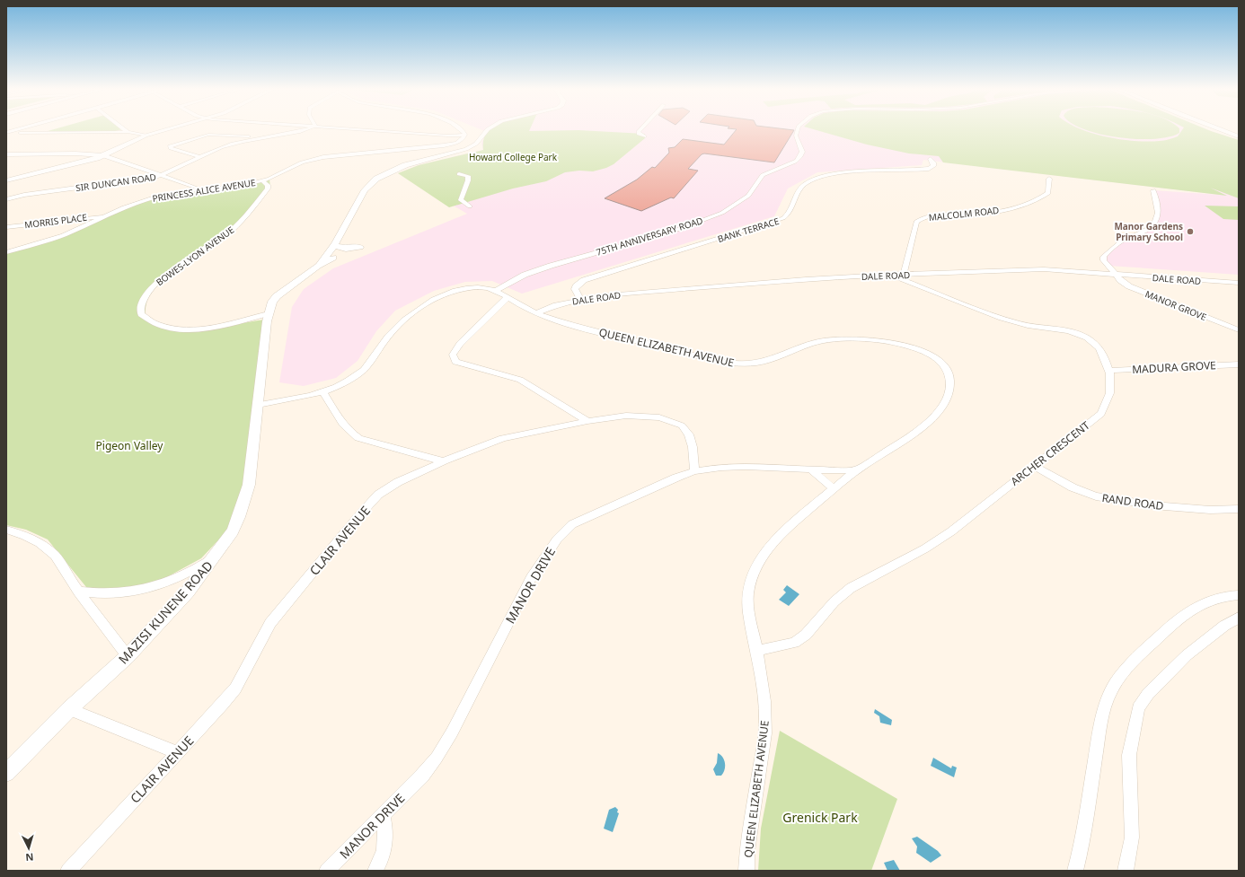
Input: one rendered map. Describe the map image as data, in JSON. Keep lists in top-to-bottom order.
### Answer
{
  "streets": {
    "street": [
      "SIR DUNCAN ROAD",
      "PRINCESS ALICE AVENUE",
      "MALCOLM ROAD",
      "MORRIS PLACE",
      "BANK TERRACE",
      "75TH ANNIVERSARY ROAD",
      "BOWES-LYON AVENUE",
      "DALE ROAD",
      "MANOR GROVE",
      "QUEEN ELIZABETH AVENUE",
      "MADURA GROVE",
      "ARCHER CRESCENT",
      "RAND ROAD",
      "CLAIR AVENUE",
      "MANOR DRIVE",
      "MAZISI KUNENE ROAD"
    ]
  },
  "crossings": [
    ["PRINCESS ALICE AVENUE", "MORRIS PLACE"],
    ["MALCOLM ROAD", "DALE ROAD"],
    ["BANK TERRACE", "DALE ROAD"],
    ["75TH ANNIVERSARY ROAD", "QUEEN ELIZABETH AVENUE"],
    ["BOWES-LYON AVENUE", "MAZISI KUNENE ROAD"],
    ["DALE ROAD", "MANOR GROVE"],
    ["DALE ROAD", "QUEEN ELIZABETH AVENUE"],
    ["DALE ROAD", "ARCHER CRESCENT"],
    ["QUEEN ELIZABETH AVENUE", "ARCHER CRESCENT"],
    ["QUEEN ELIZABETH AVENUE", "MANOR DRIVE"],
    ["QUEEN ELIZABETH AVENUE", "MAZISI KUNENE ROAD"],
    ["MADURA GROVE", "ARCHER CRESCENT"],
    ["ARCHER CRESCENT", "RAND ROAD"],
    ["CLAIR AVENUE", "MANOR DRIVE"]
  ],
  "parks": ["Howard College Park", "Pigeon Valley", "Grenick Park"],
  "places": ["Manor Gardens Primary School"],
  "north": "bottom"
}
